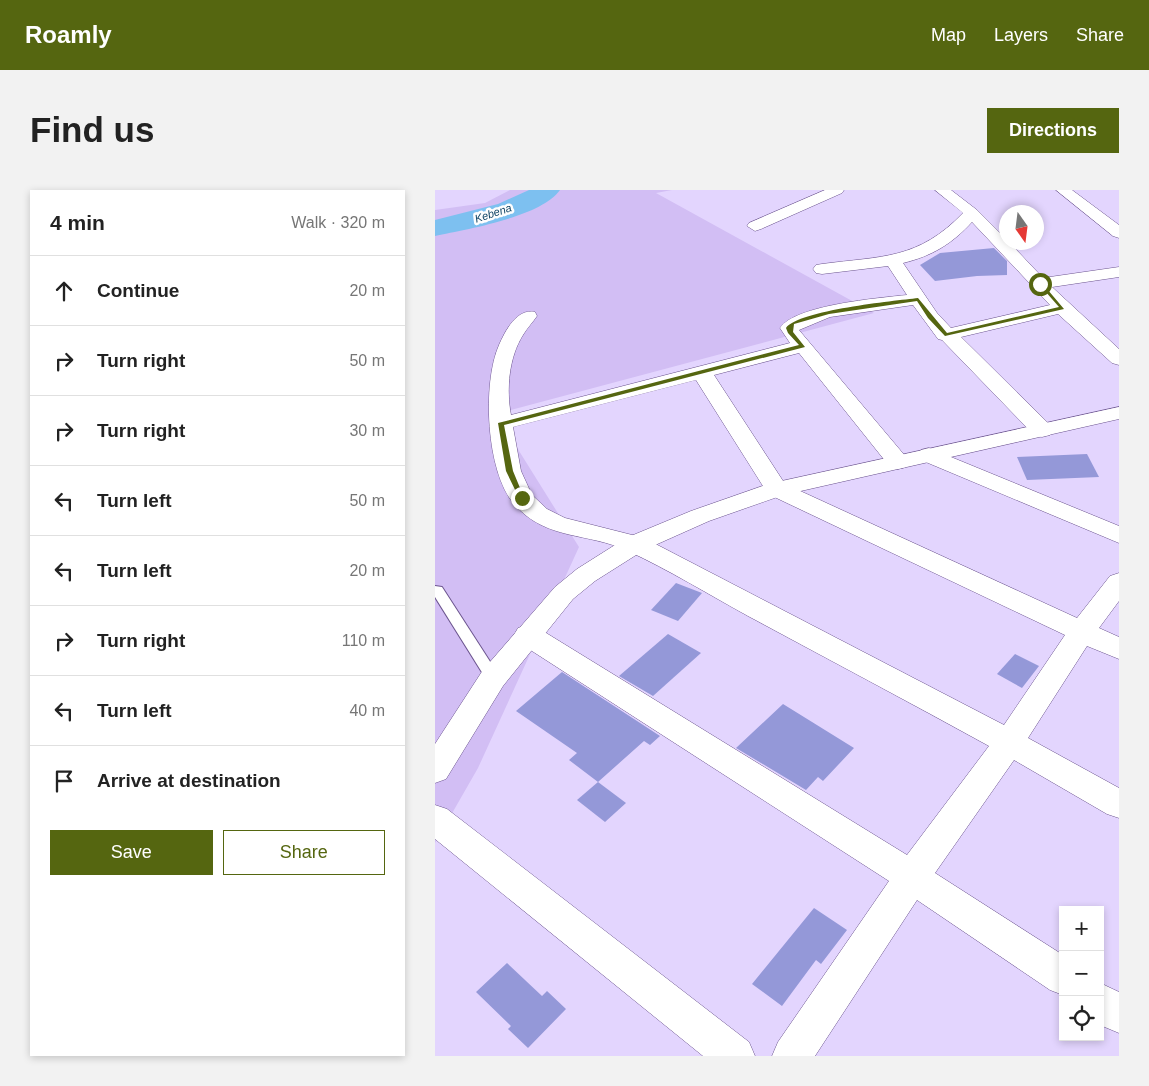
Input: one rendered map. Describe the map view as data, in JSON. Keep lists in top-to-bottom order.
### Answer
{
  "water": ["Kebena"],
  "north": "bottom",
  "page": {
    "header": "Roamly",
    "nav": ["Map", "Layers", "Share"],
    "buttons": [
      "Directions",
      ["Save", "Share"]
    ],
    "title": "Find us",
    "heading": ["4 min", "Walk · 320 m"],
    "list": [
      ["Continue", "20 m"],
      ["Turn right", "50 m"],
      ["Turn right", "30 m"],
      ["Turn left", "50 m"],
      ["Turn left", "20 m"],
      ["Turn right", "110 m"],
      ["Turn left", "40 m"],
      "Arrive at destination"
    ],
    "map_buttons": ["+", "−"]
  }
}
